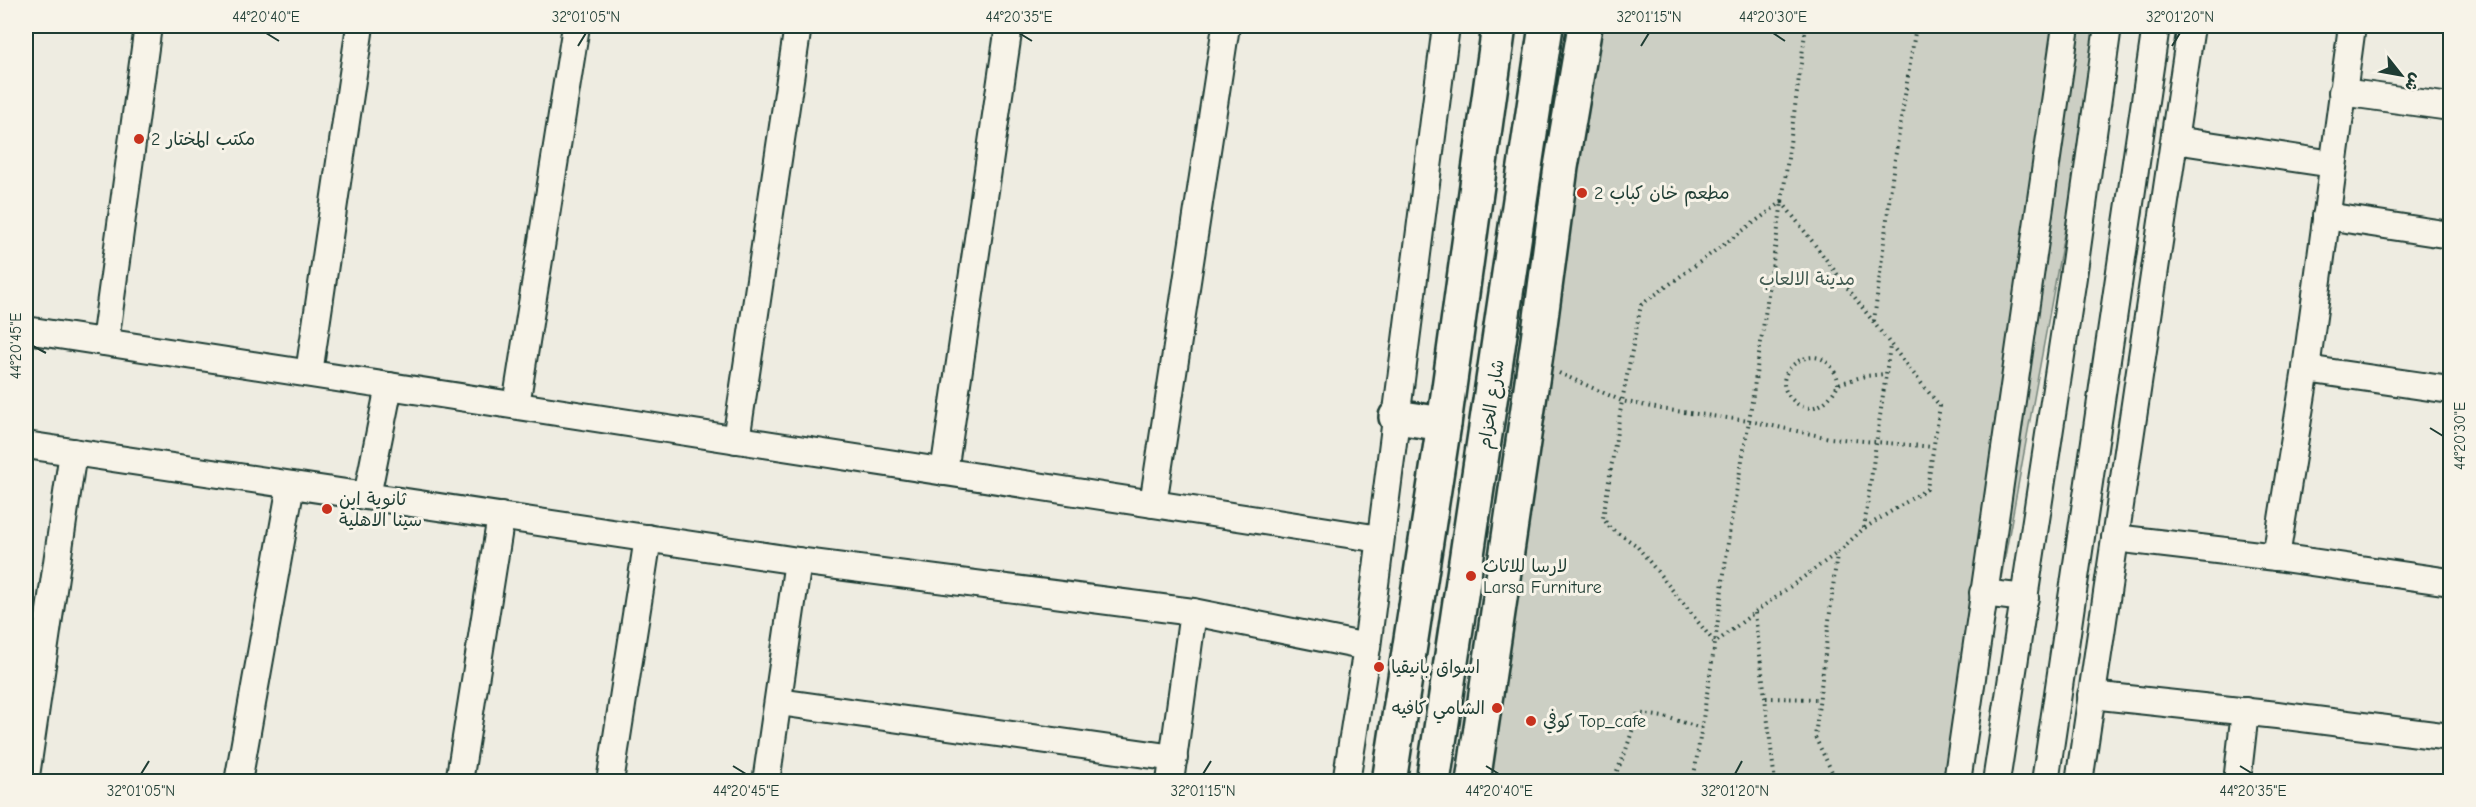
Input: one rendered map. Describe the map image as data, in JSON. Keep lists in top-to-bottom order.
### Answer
{
  "streets": {
    "main road": ["شارع الحزام"]
  },
  "parks": ["مدينة الالعاب"],
  "places": [
    "مكتب المختار 2",
    "مطعم خان كباب 2",
    "ثانوية ابن سينا الاهلية",
    "لارسا للاثاث Larsa Furniture",
    "اسواق بانيقيا",
    "الشامي كافيه",
    "كوفي Top_cafe"
  ],
  "north": "bottom right",
  "coordinates": [
    "44°20'40\"E",
    "32°01'05\"N",
    "44°20'35\"E",
    "32°01'15\"N",
    "44°20'30\"E",
    "32°01'20\"N",
    "44°20'45\"E"
  ]
}
